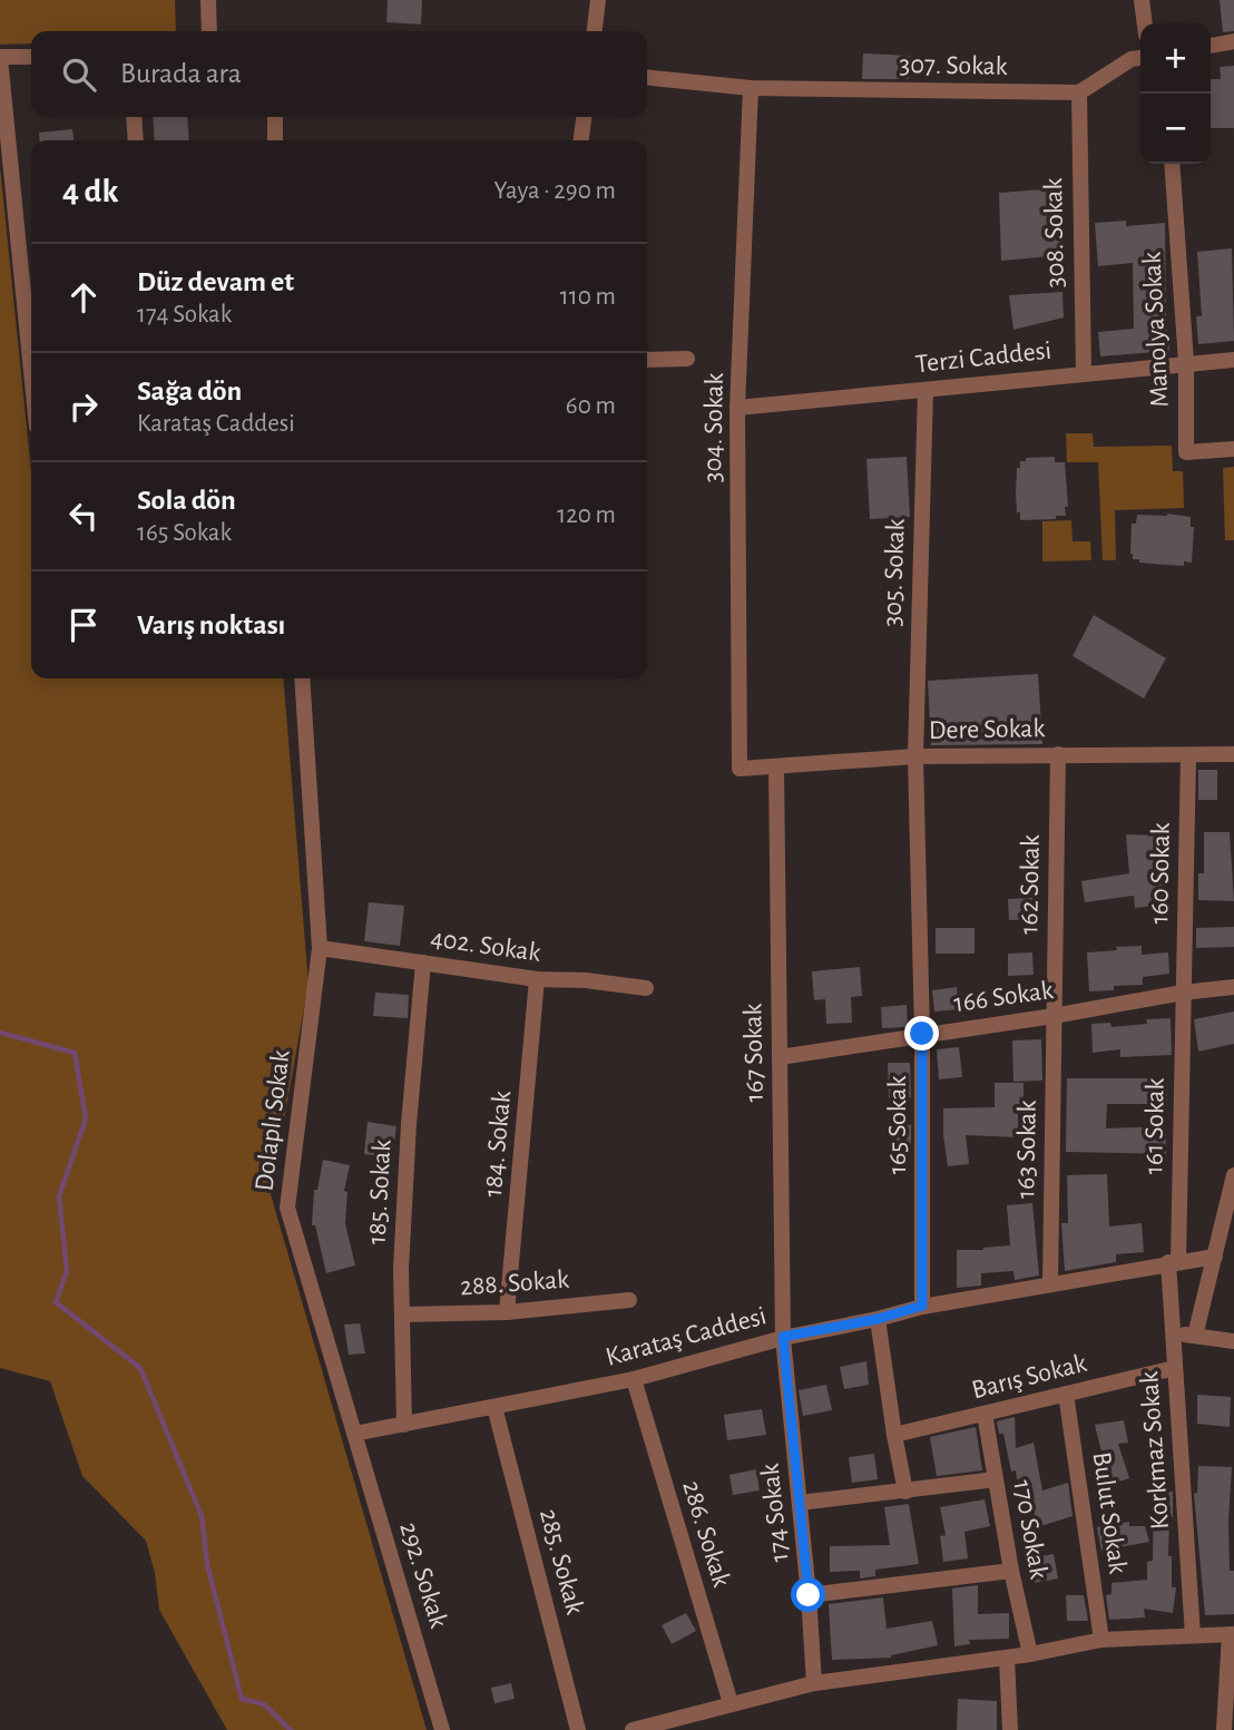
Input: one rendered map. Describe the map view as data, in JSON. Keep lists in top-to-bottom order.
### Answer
{
  "streets": {
    "street": [
      "307. Sokak",
      "308. Sokak",
      "Manolya Sokak",
      "Terzi Caddesi",
      "304. Sokak",
      "305. Sokak",
      "Dere Sokak",
      "160 Sokak",
      "162 Sokak",
      "402. Sokak",
      "166 Sokak",
      "167 Sokak",
      "Dolaplı Sokak",
      "165 Sokak",
      "161 Sokak",
      "184. Sokak",
      "163 Sokak",
      "185. Sokak",
      "288. Sokak",
      "Karataş Caddesi",
      "Barış Sokak",
      "Korkmaz Sokak",
      "174 Sokak",
      "Bulut Sokak",
      "170 Sokak",
      "286. Sokak",
      "285. Sokak",
      "292. Sokak"
    ]
  },
  "crossings": [
    ["307. Sokak", "308. Sokak"],
    ["307. Sokak", "304. Sokak"],
    ["308. Sokak", "Terzi Caddesi"],
    ["Manolya Sokak", "Terzi Caddesi"],
    ["Terzi Caddesi", "304. Sokak"],
    ["Terzi Caddesi", "305. Sokak"],
    ["304. Sokak", "Dere Sokak"],
    ["305. Sokak", "Dere Sokak"],
    ["305. Sokak", "165 Sokak"],
    ["Dere Sokak", "160 Sokak"],
    ["Dere Sokak", "162 Sokak"],
    ["Dere Sokak", "167 Sokak"],
    ["Dere Sokak", "165 Sokak"],
    ["160 Sokak", "166 Sokak"],
    ["160 Sokak", "161 Sokak"],
    ["162 Sokak", "166 Sokak"],
    ["162 Sokak", "163 Sokak"],
    ["402. Sokak", "Dolaplı Sokak"],
    ["402. Sokak", "184. Sokak"],
    ["402. Sokak", "185. Sokak"],
    ["166 Sokak", "167 Sokak"],
    ["166 Sokak", "165 Sokak"],
    ["166 Sokak", "161 Sokak"],
    ["166 Sokak", "163 Sokak"],
    ["167 Sokak", "Karataş Caddesi"],
    ["167 Sokak", "174 Sokak"],
    ["Dolaplı Sokak", "Karataş Caddesi"],
    ["Dolaplı Sokak", "292. Sokak"],
    ["165 Sokak", "Karataş Caddesi"],
    ["161 Sokak", "Karataş Caddesi"],
    ["161 Sokak", "Korkmaz Sokak"],
    ["184. Sokak", "288. Sokak"],
    ["163 Sokak", "Karataş Caddesi"],
    ["185. Sokak", "288. Sokak"],
    ["185. Sokak", "Karataş Caddesi"],
    ["Karataş Caddesi", "Korkmaz Sokak"],
    ["Karataş Caddesi", "174 Sokak"],
    ["Karataş Caddesi", "286. Sokak"],
    ["Karataş Caddesi", "285. Sokak"],
    ["Karataş Caddesi", "292. Sokak"],
    ["Barış Sokak", "Korkmaz Sokak"],
    ["Barış Sokak", "Bulut Sokak"],
    ["Barış Sokak", "170 Sokak"]
  ],
  "page": {
    "map_buttons": ["+", "−"],
    "search": "Burada ara",
    "heading": ["4 dk", "Yaya · 290 m"],
    "list": [
      ["Düz devam et", "174 Sokak", "110 m"],
      ["Sağa dön", "Karataş Caddesi", "60 m"],
      ["Sola dön", "165 Sokak", "120 m"],
      "Varış noktası"
    ]
  }
}
